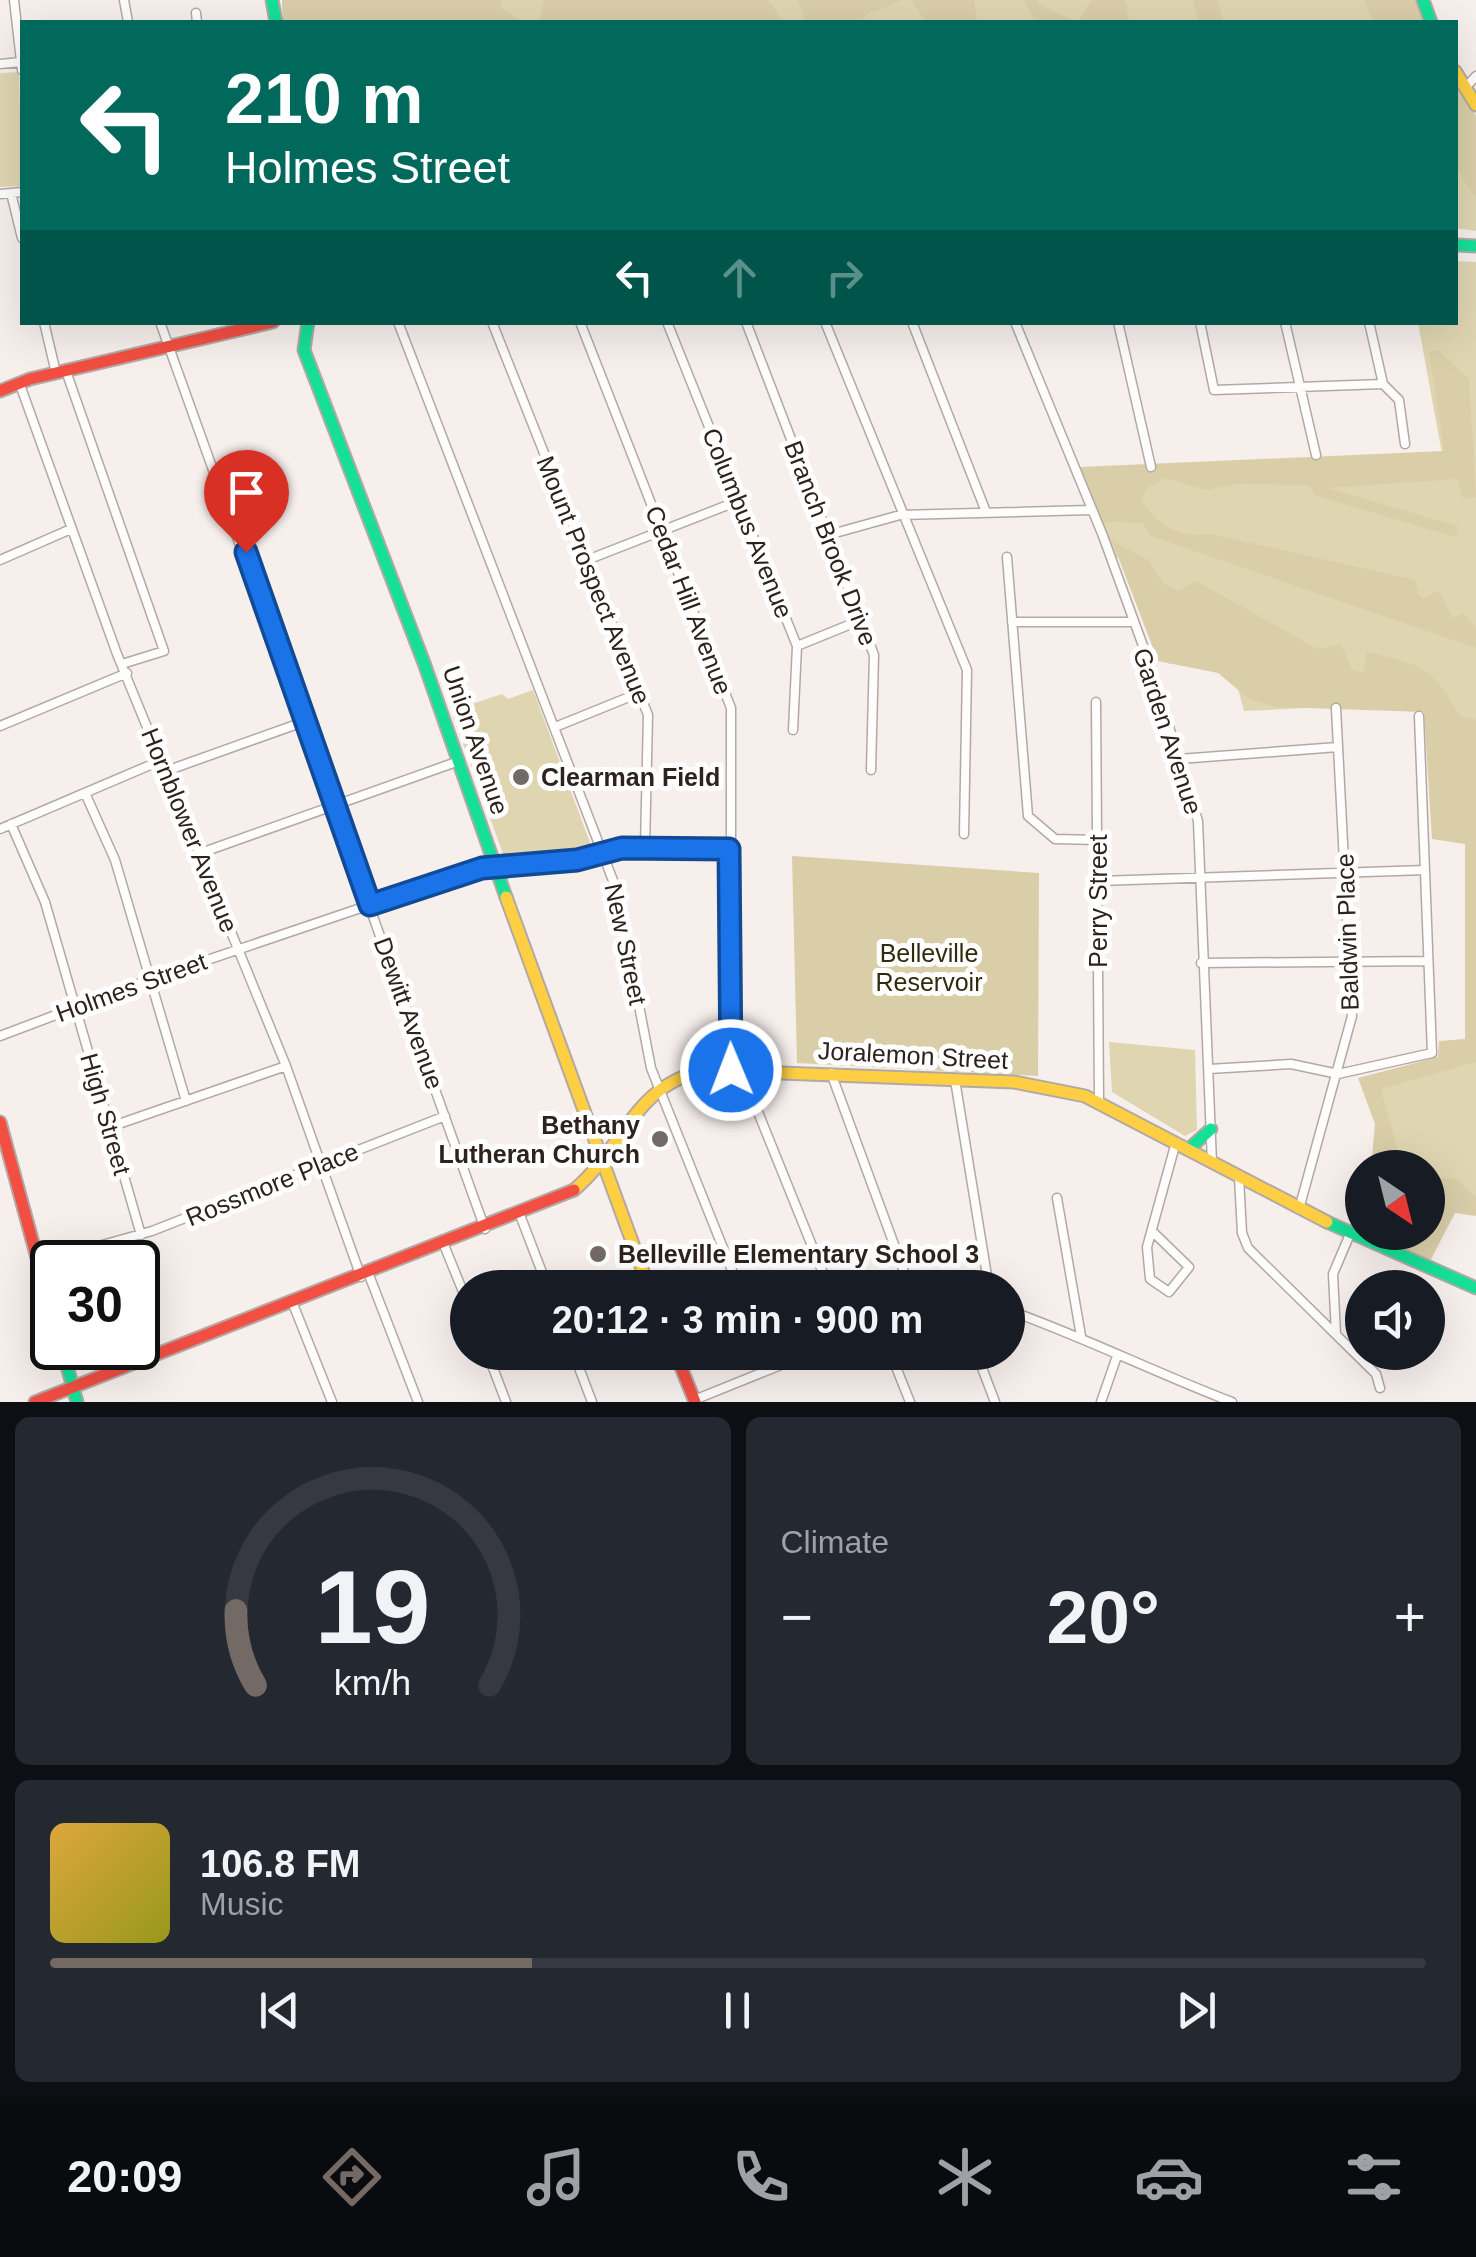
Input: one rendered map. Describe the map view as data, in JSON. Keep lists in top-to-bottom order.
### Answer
{
  "streets": {
    "street": [
      "Columbus Avenue",
      "Branch Brook Drive",
      "Mount Prospect Avenue",
      "Cedar Hill Avenue",
      "Garden Avenue",
      "Union Avenue",
      "Hornblower Avenue",
      "Perry Street",
      "Baldwin Place",
      "New Street",
      "Holmes Street",
      "Dewitt Avenue",
      "Joralemon Street",
      "High Street",
      "Rossmore Place"
    ]
  },
  "crossings": [
    ["Mount Prospect Avenue", "Holmes Street"],
    ["Cedar Hill Avenue", "Holmes Street"],
    ["Cedar Hill Avenue", "Joralemon Street"],
    ["Garden Avenue", "Joralemon Street"],
    ["Union Avenue", "Holmes Street"],
    ["Hornblower Avenue", "Holmes Street"],
    ["Hornblower Avenue", "Rossmore Place"],
    ["Perry Street", "Joralemon Street"],
    ["Baldwin Place", "Joralemon Street"],
    ["New Street", "Holmes Street"],
    ["New Street", "Joralemon Street"],
    ["Holmes Street", "Dewitt Avenue"],
    ["Holmes Street", "High Street"],
    ["Dewitt Avenue", "Rossmore Place"],
    ["High Street", "Rossmore Place"]
  ],
  "parks": ["Belleville Reservoir"],
  "places": ["Clearman Field", "Bethany Lutheran Church", "Belleville Elementary School 3"],
  "north": "bottom right",
  "page": {
    "turn": ["210 m", "Holmes Street"],
    "limit": "30",
    "trip": "20:12 · 3 min · 900 m",
    "tile": "Climate",
    "heat": ["−", "20°", "+"],
    "song": ["106.8 FM", "Music"],
    "tabs": "20:09",
    "gauge": ["19", "km/h"]
  }
}
